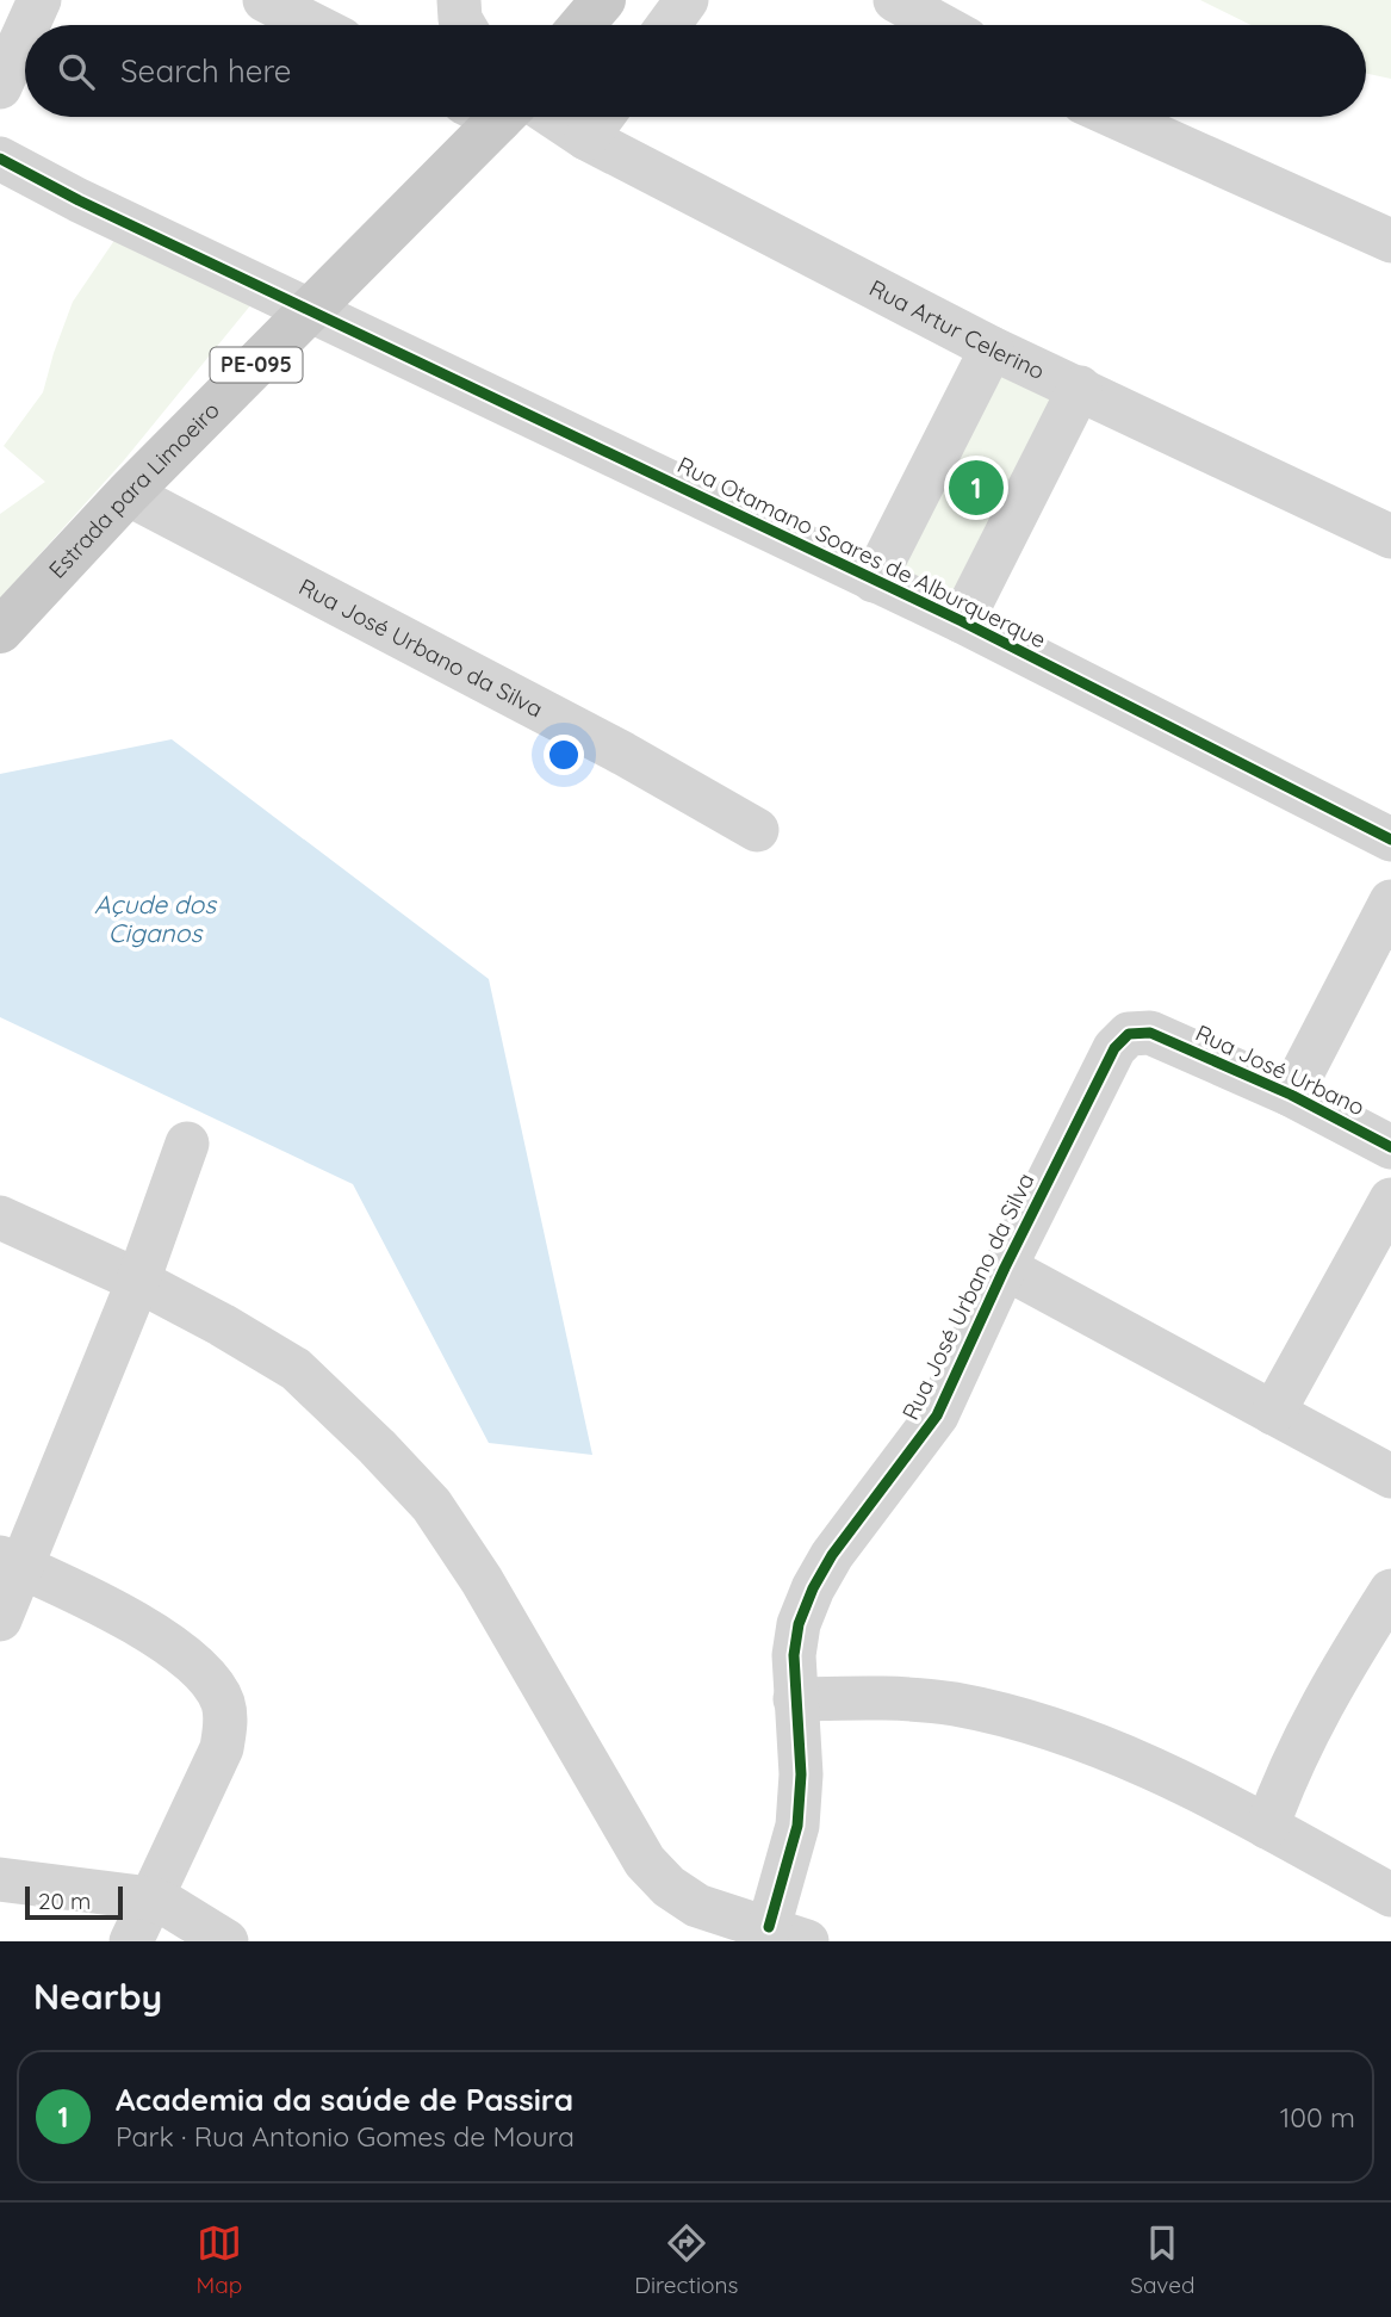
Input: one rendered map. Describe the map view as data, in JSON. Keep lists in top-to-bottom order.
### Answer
{
  "streets": {
    "main road": ["PE-095", "Estrada para Limoeiro"],
    "street": [
      "Rua Artur Celerino",
      "Rua Otamano Soares de Alburquerque",
      "Rua José Urbano da Silva",
      "Rua José Urbano"
    ]
  },
  "crossings": [
    ["Estrada para Limoeiro", "Rua Otamano Soares de Alburquerque"],
    ["Estrada para Limoeiro", "Rua José Urbano da Silva"],
    ["Rua José Urbano da Silva", "Rua José Urbano"]
  ],
  "water": ["Açude dos Ciganos"],
  "scale_bar": "20 m",
  "page": {
    "search": "Search here",
    "pins": "1",
    "scale": "20 m",
    "heading": "Nearby",
    "list": [
      {
        "mark": "1",
        "name": "Academia da saúde de Passira",
        "note": "Park · Rua Antonio Gomes de Moura",
        "value": "100 m"
      }
    ],
    "nav": ["Map", "Directions", "Saved"]
  }
}
